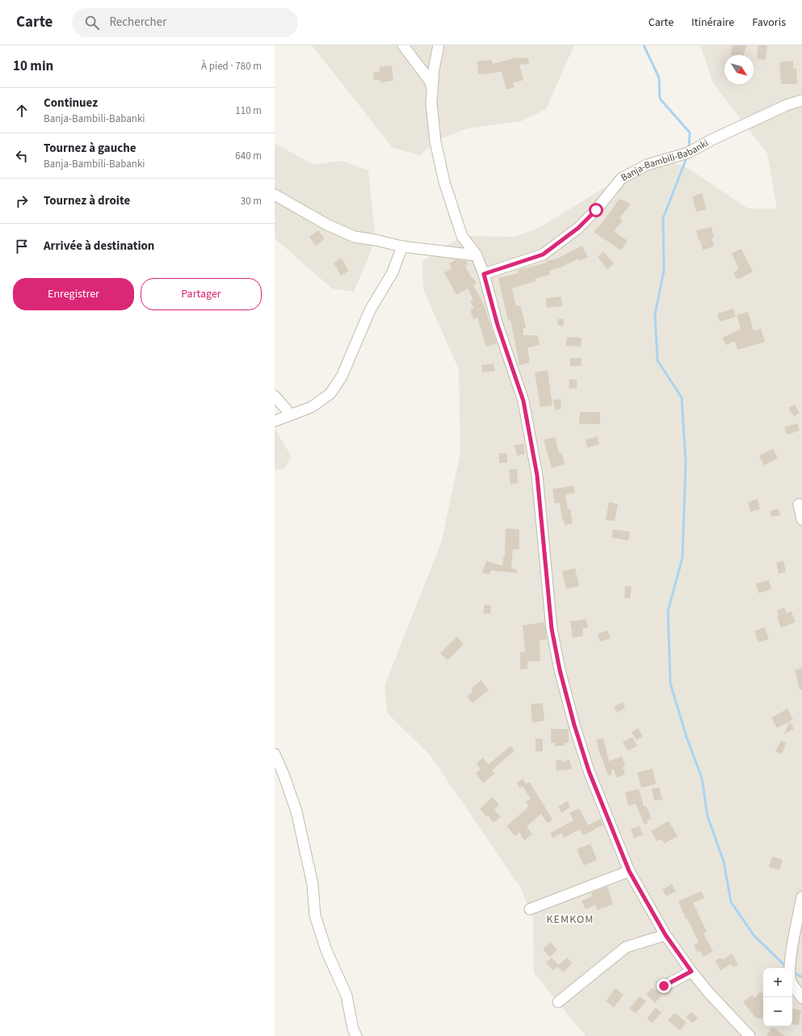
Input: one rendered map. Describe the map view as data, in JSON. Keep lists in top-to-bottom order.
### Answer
{
  "streets": {
    "street": ["Banja-Bambili-Babanki"]
  },
  "districts": ["KEMKOM"],
  "north": "bottom right",
  "page": {
    "header": "Carte",
    "search": "Rechercher",
    "nav": ["Carte", "Itinéraire", "Favoris"],
    "heading": ["10 min", "À pied · 780 m"],
    "list": [
      ["Continuez", "Banja-Bambili-Babanki", "110 m"],
      ["Tournez à gauche", "Banja-Bambili-Babanki", "640 m"],
      ["Tournez à droite", "30 m"],
      "Arrivée à destination"
    ],
    "buttons": ["Enregistrer", "Partager"],
    "map_buttons": ["+", "−"]
  }
}
